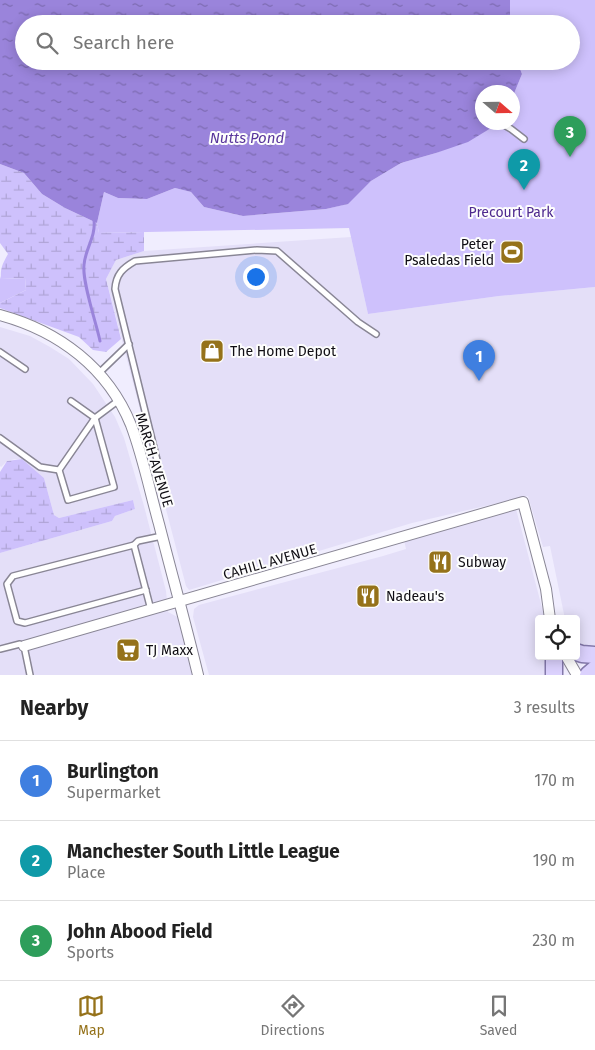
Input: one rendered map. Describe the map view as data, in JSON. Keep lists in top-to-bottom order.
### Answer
{
  "streets": {
    "street": ["MARCH AVENUE", "CAHILL AVENUE"]
  },
  "crossings": [
    ["MARCH AVENUE", "CAHILL AVENUE"]
  ],
  "water": ["Nutts Pond"],
  "parks": ["Precourt Park"],
  "places": {
    "sports": ["Peter Psaledas Field"],
    "shop": ["The Home Depot"],
    "restaurant": ["Subway", "Nadeau's"],
    "supermarket": ["TJ Maxx"]
  },
  "north": "right",
  "page": {
    "search": "Search here",
    "pins": ["3", "2", "1"],
    "heading": ["Nearby", "3 results"],
    "list": [
      {
        "mark": "1",
        "name": "Burlington",
        "note": "Supermarket",
        "value": "170 m"
      },
      {
        "mark": "2",
        "name": "Manchester South Little League",
        "note": "Place",
        "value": "190 m"
      },
      {
        "mark": "3",
        "name": "John Abood Field",
        "note": "Sports",
        "value": "230 m"
      }
    ],
    "nav": ["Map", "Directions", "Saved"]
  }
}
